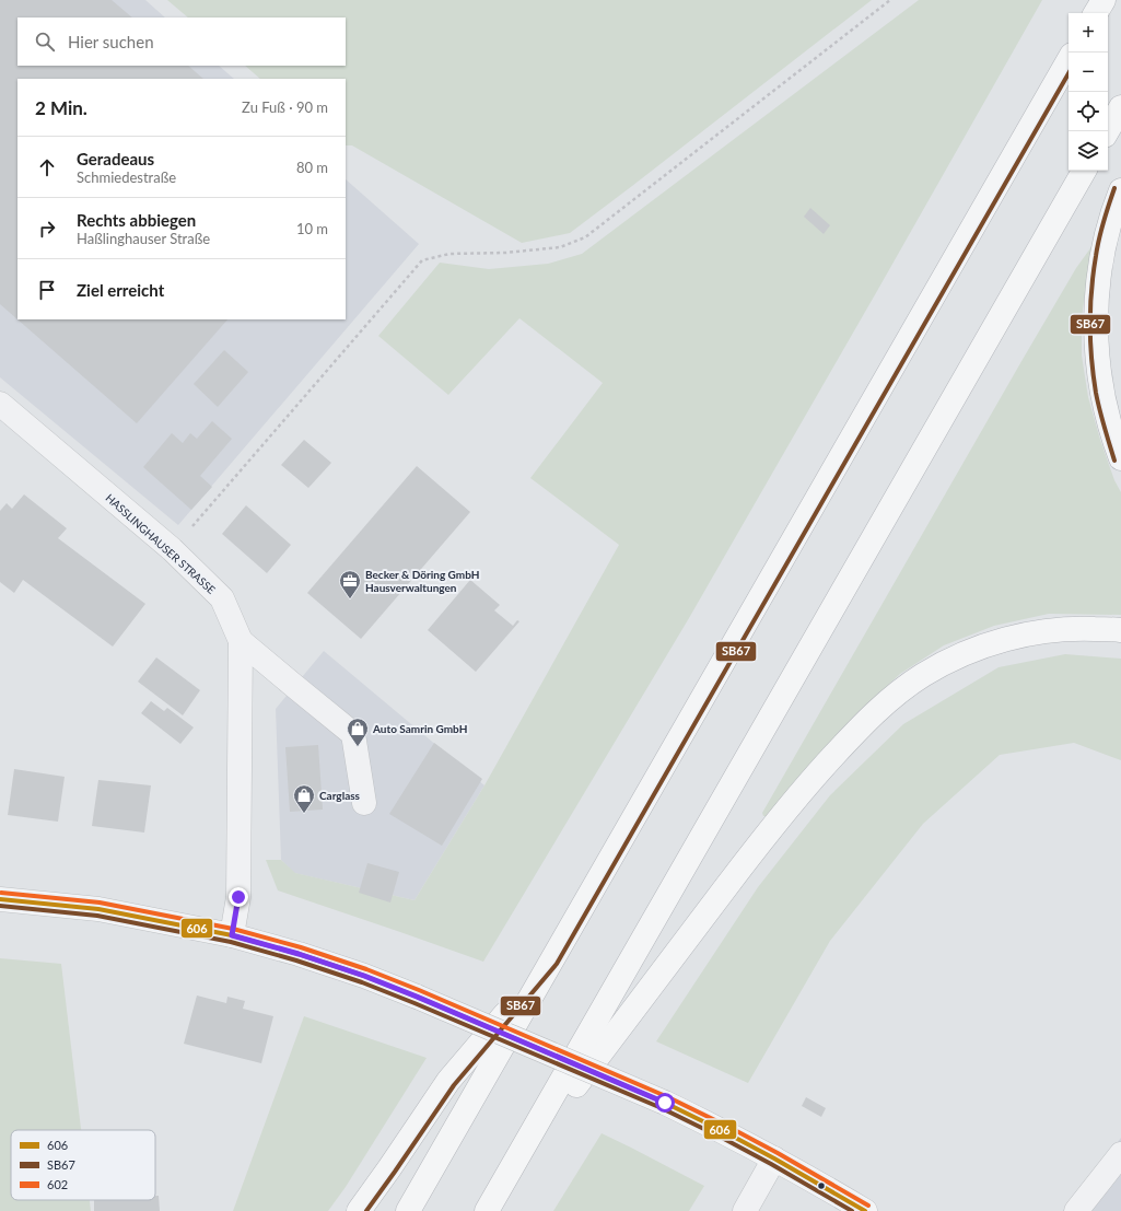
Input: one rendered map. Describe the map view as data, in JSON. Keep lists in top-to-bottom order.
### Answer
{
  "streets": {
    "street": ["HASSLINGHAUSER STRASSE"]
  },
  "places": {
    "office": ["Becker & Döring GmbH Hausverwaltungen"],
    "shop": ["Auto Samrin GmbH", "Carglass"]
  },
  "lines": ["transit line SB67", "transit line 602", "transit line 606"],
  "legend": ["606", "SB67", "602"],
  "page": {
    "map_buttons": ["+", "−"],
    "search": "Hier suchen",
    "heading": ["2 Min.", "Zu Fuß · 90 m"],
    "list": [
      ["Geradeaus", "Schmiedestraße", "80 m"],
      ["Rechts abbiegen", "Haßlinghauser Straße", "10 m"],
      "Ziel erreicht"
    ]
  }
}
